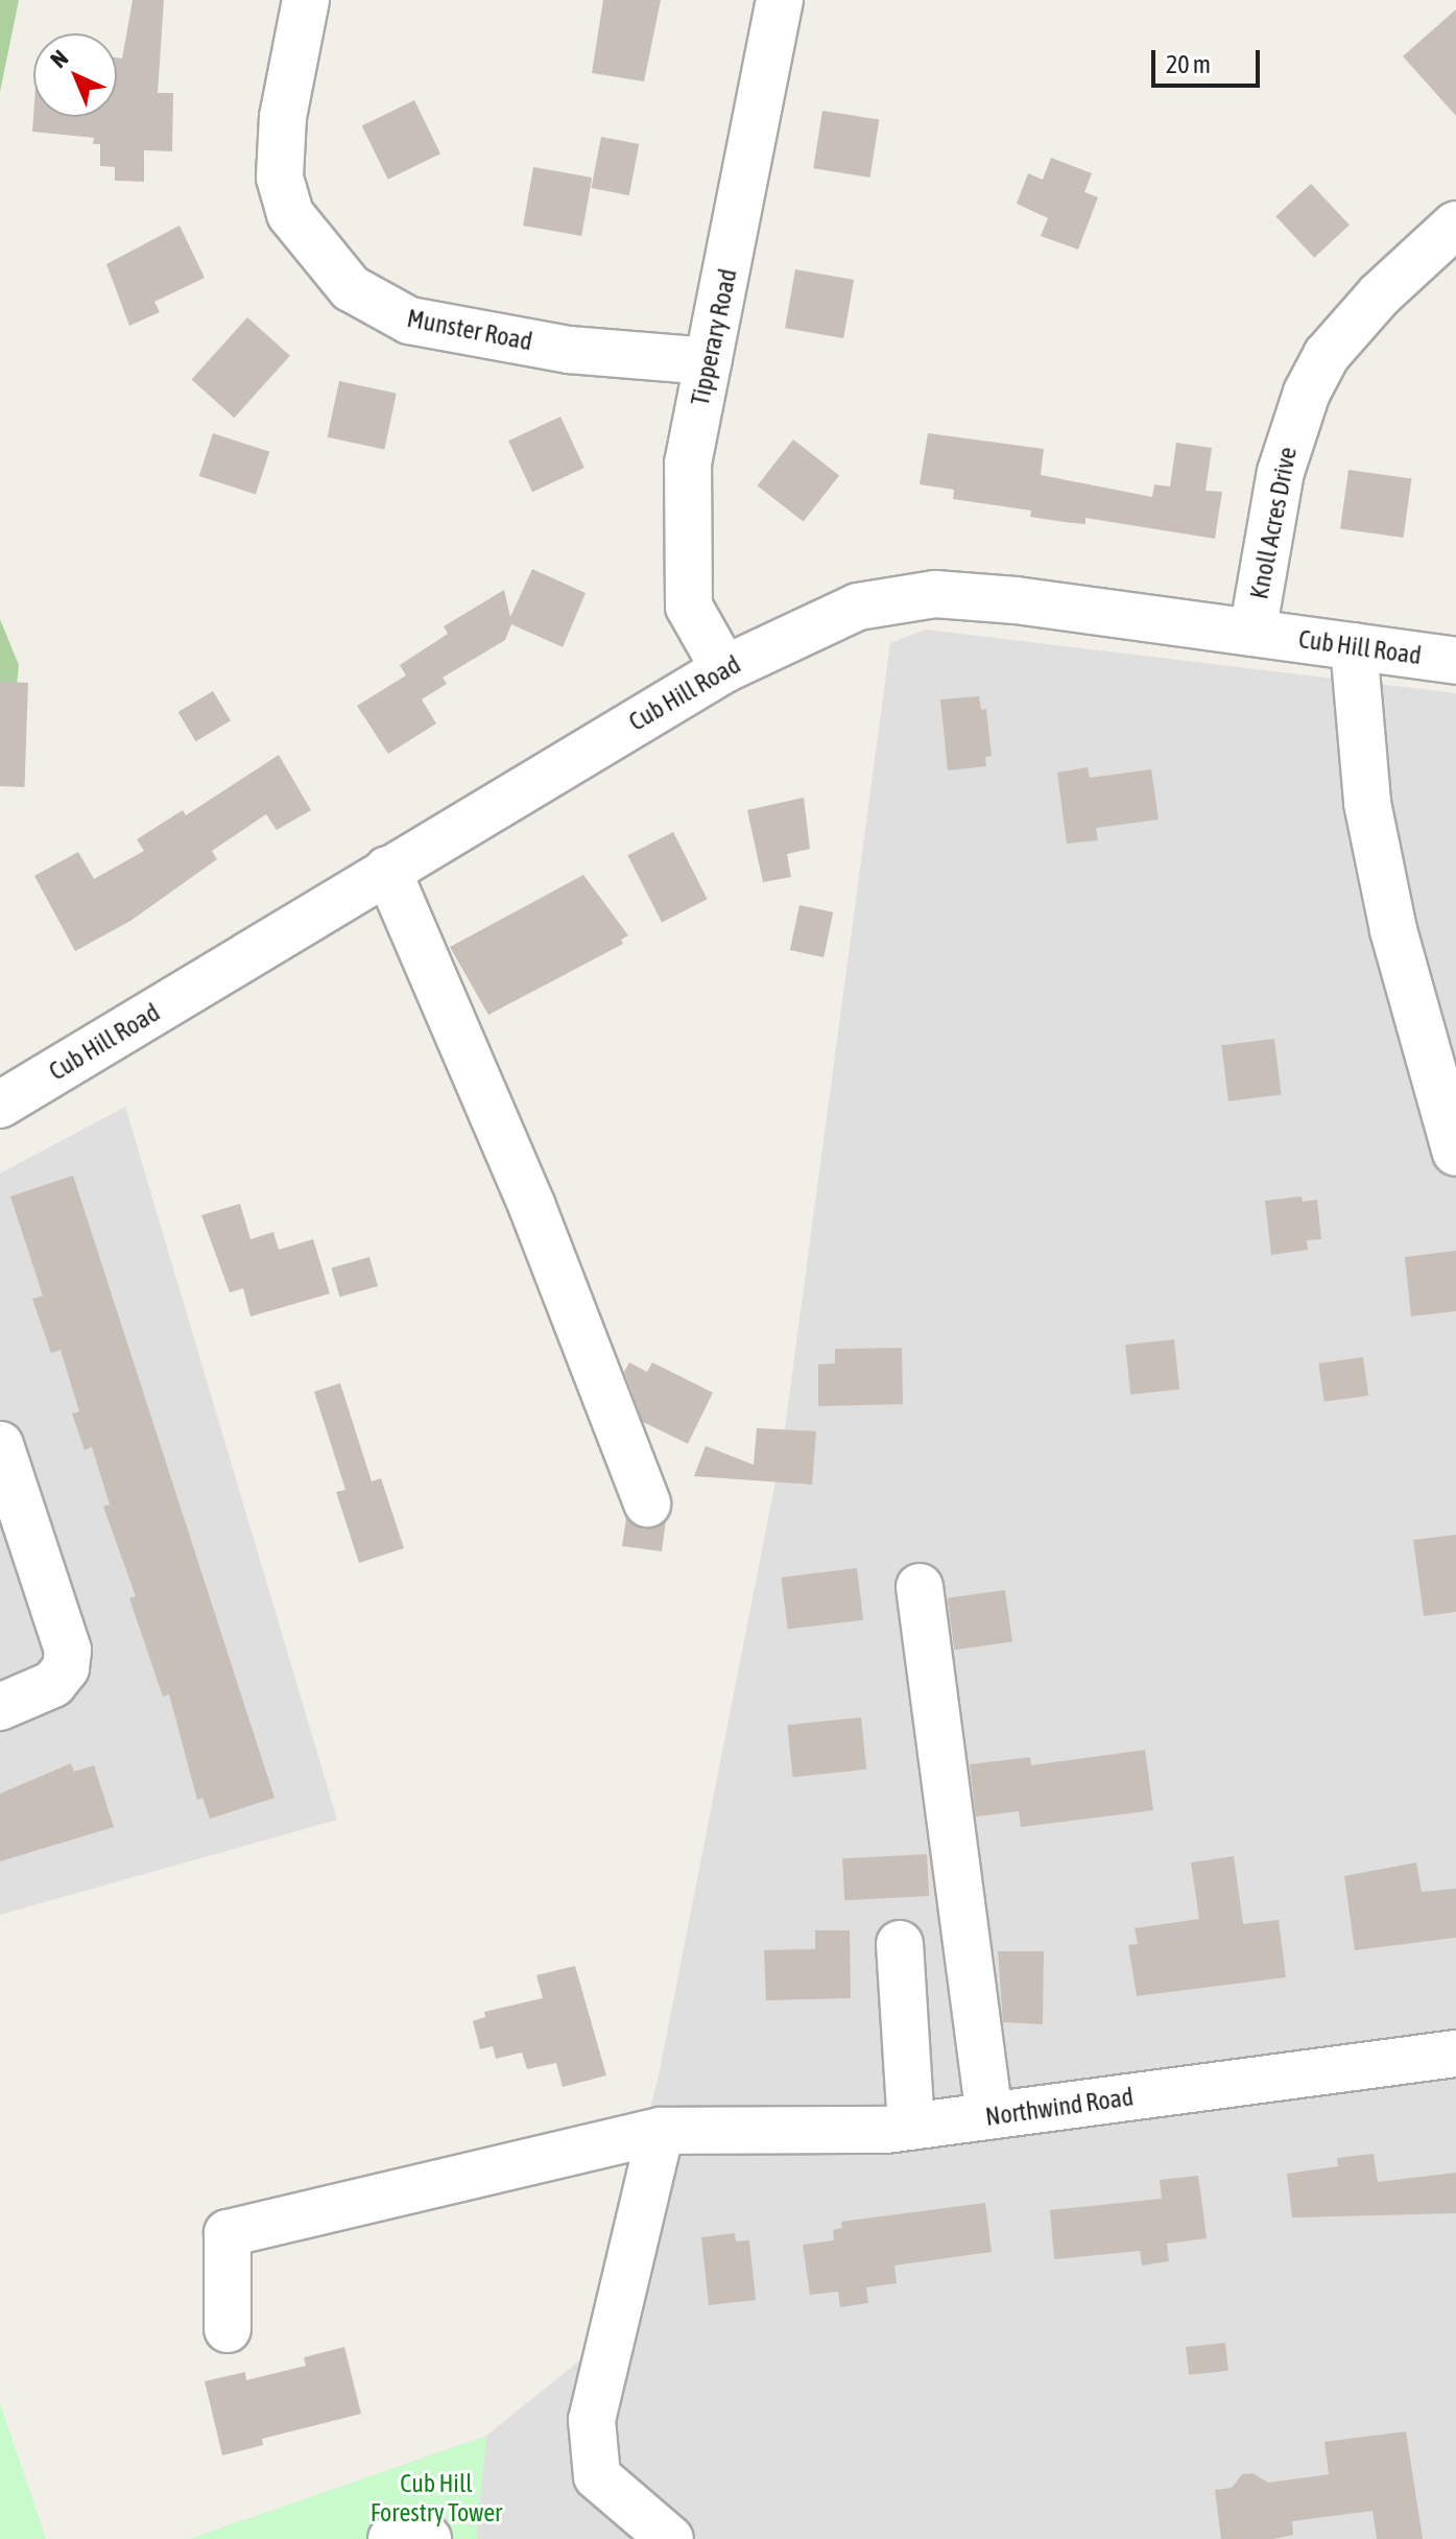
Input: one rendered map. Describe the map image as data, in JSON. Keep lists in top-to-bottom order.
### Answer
{
  "streets": {
    "street": [
      "Munster Road",
      "Tipperary Road",
      "Knoll Acres Drive",
      "Cub Hill Road",
      "Northwind Road"
    ]
  },
  "crossings": [
    ["Munster Road", "Tipperary Road"],
    ["Tipperary Road", "Cub Hill Road"],
    ["Knoll Acres Drive", "Cub Hill Road"]
  ],
  "parks": ["Cub Hill Forestry Tower"],
  "scale_bar": "20 m",
  "north": "top left"
}
